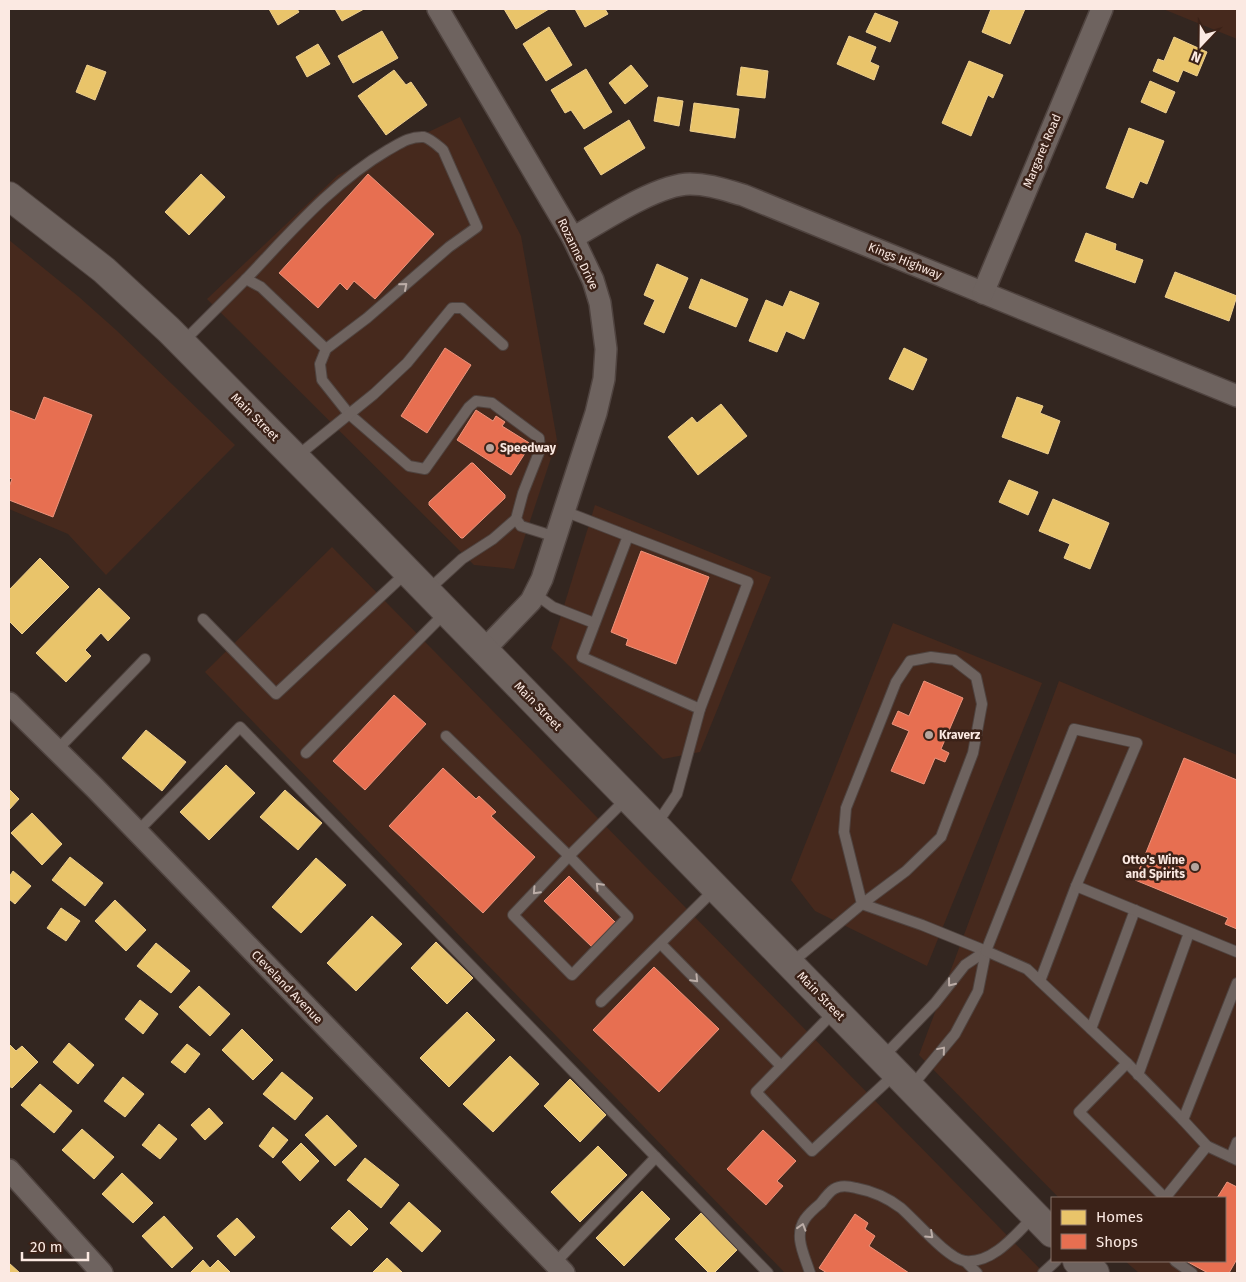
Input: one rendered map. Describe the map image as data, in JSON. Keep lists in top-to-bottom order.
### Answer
{
  "streets": {
    "main road": ["Main Street"],
    "street": [
      "Margaret Road",
      "Rozanne Drive",
      "Kings Highway",
      "Cleveland Avenue"
    ]
  },
  "crossings": [
    ["Margaret Road", "Kings Highway"],
    ["Rozanne Drive", "Kings Highway"],
    ["Rozanne Drive", "Main Street"]
  ],
  "places": ["Speedway", "Kraverz", "Otto's Wine and Spirits"],
  "legend": ["Homes", "Shops"],
  "scale_bar": "20 m",
  "north": "bottom"
}
